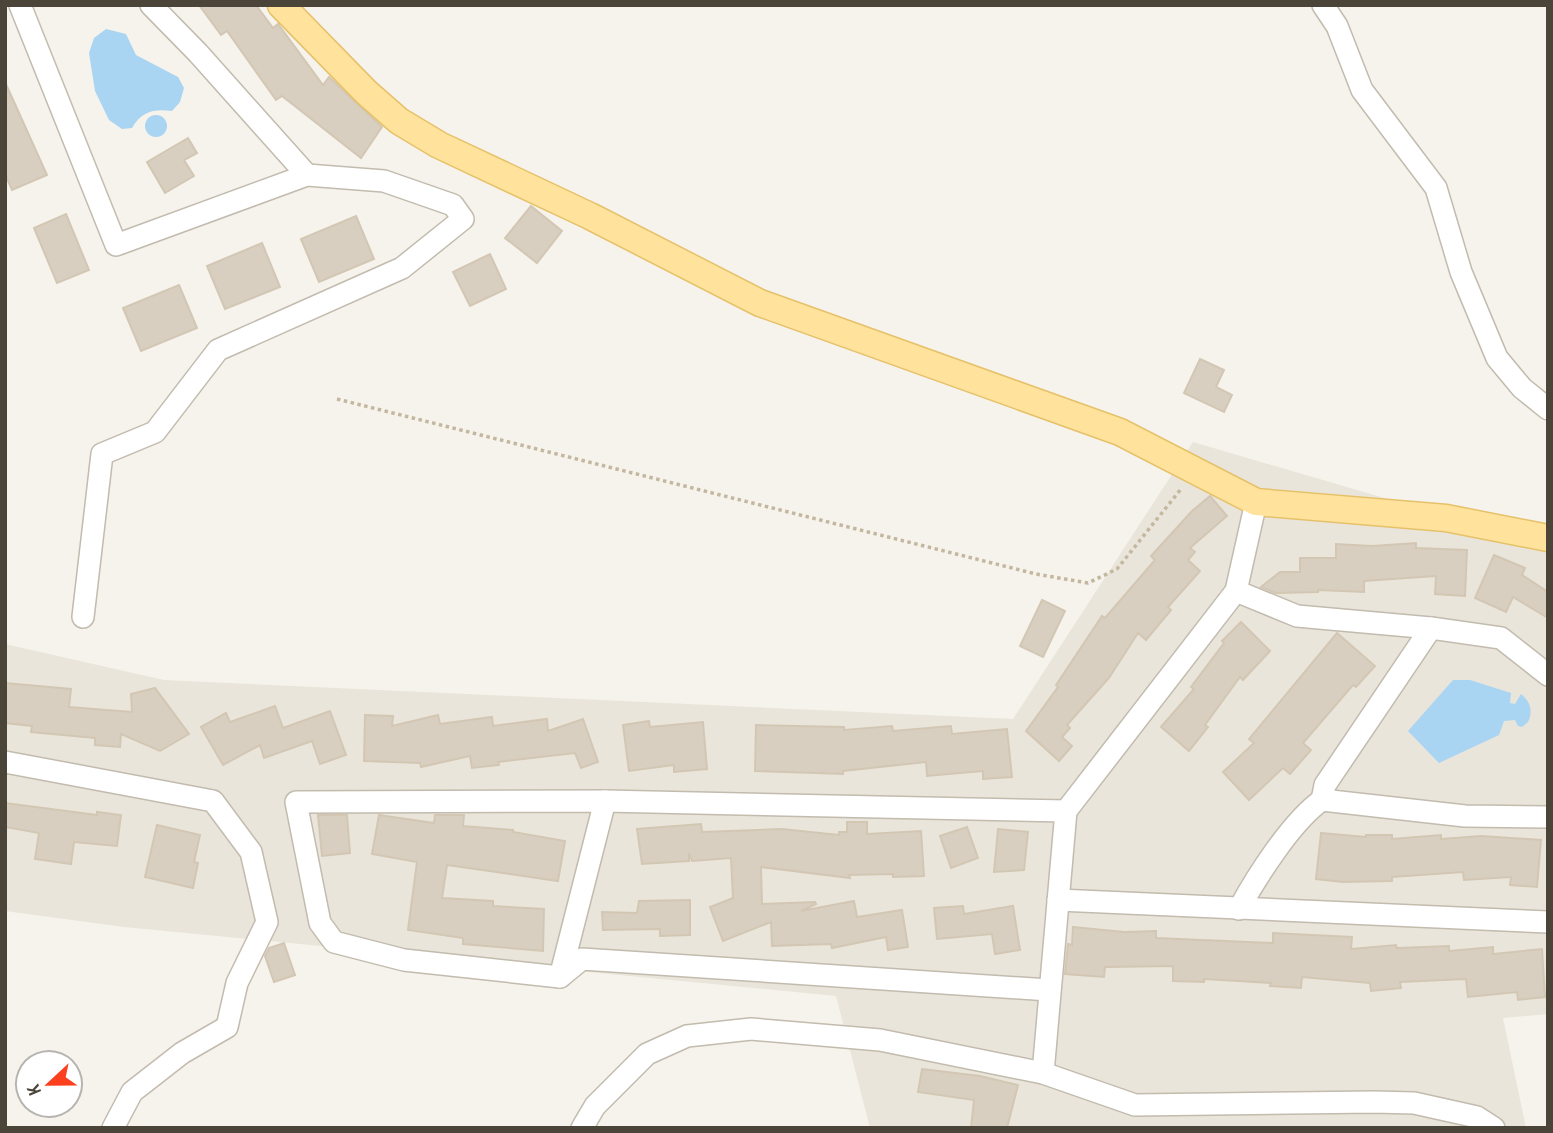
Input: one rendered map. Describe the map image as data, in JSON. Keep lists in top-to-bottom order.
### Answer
{
  "north": "left"
}
